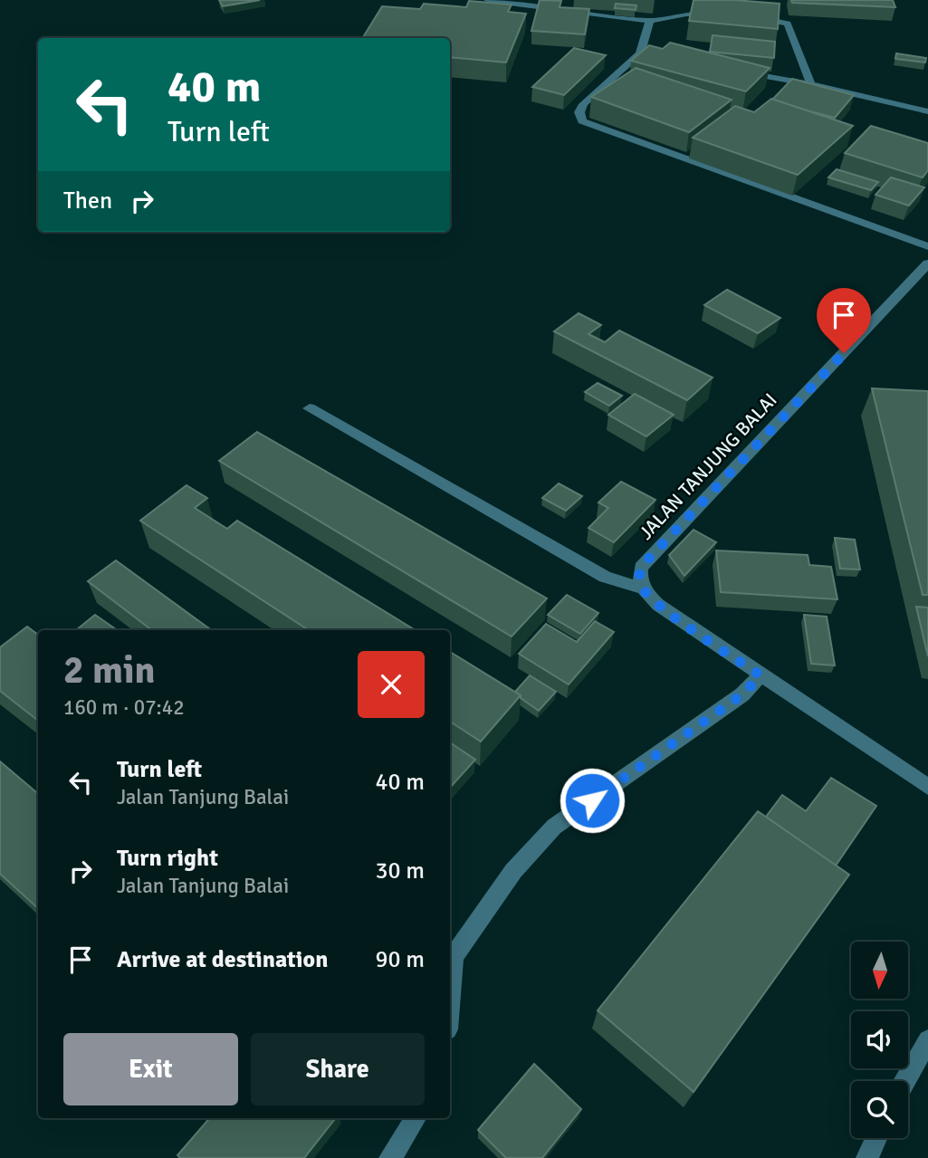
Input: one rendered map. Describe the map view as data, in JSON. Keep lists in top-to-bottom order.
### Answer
{
  "streets": {
    "street": ["JALAN TANJUNG BALAI"]
  },
  "north": "bottom",
  "page": {
    "turn": ["40 m", "Turn left"],
    "then": "Then",
    "heading": ["2 min", "160 m · 07:42"],
    "list": [
      {
        "name": "Turn left",
        "note": "Jalan Tanjung Balai",
        "value": "40 m"
      },
      {
        "name": "Turn right",
        "note": "Jalan Tanjung Balai",
        "value": "30 m"
      },
      {
        "name": "Arrive at destination",
        "value": "90 m"
      }
    ],
    "buttons": ["Exit", "Share"]
  }
}
